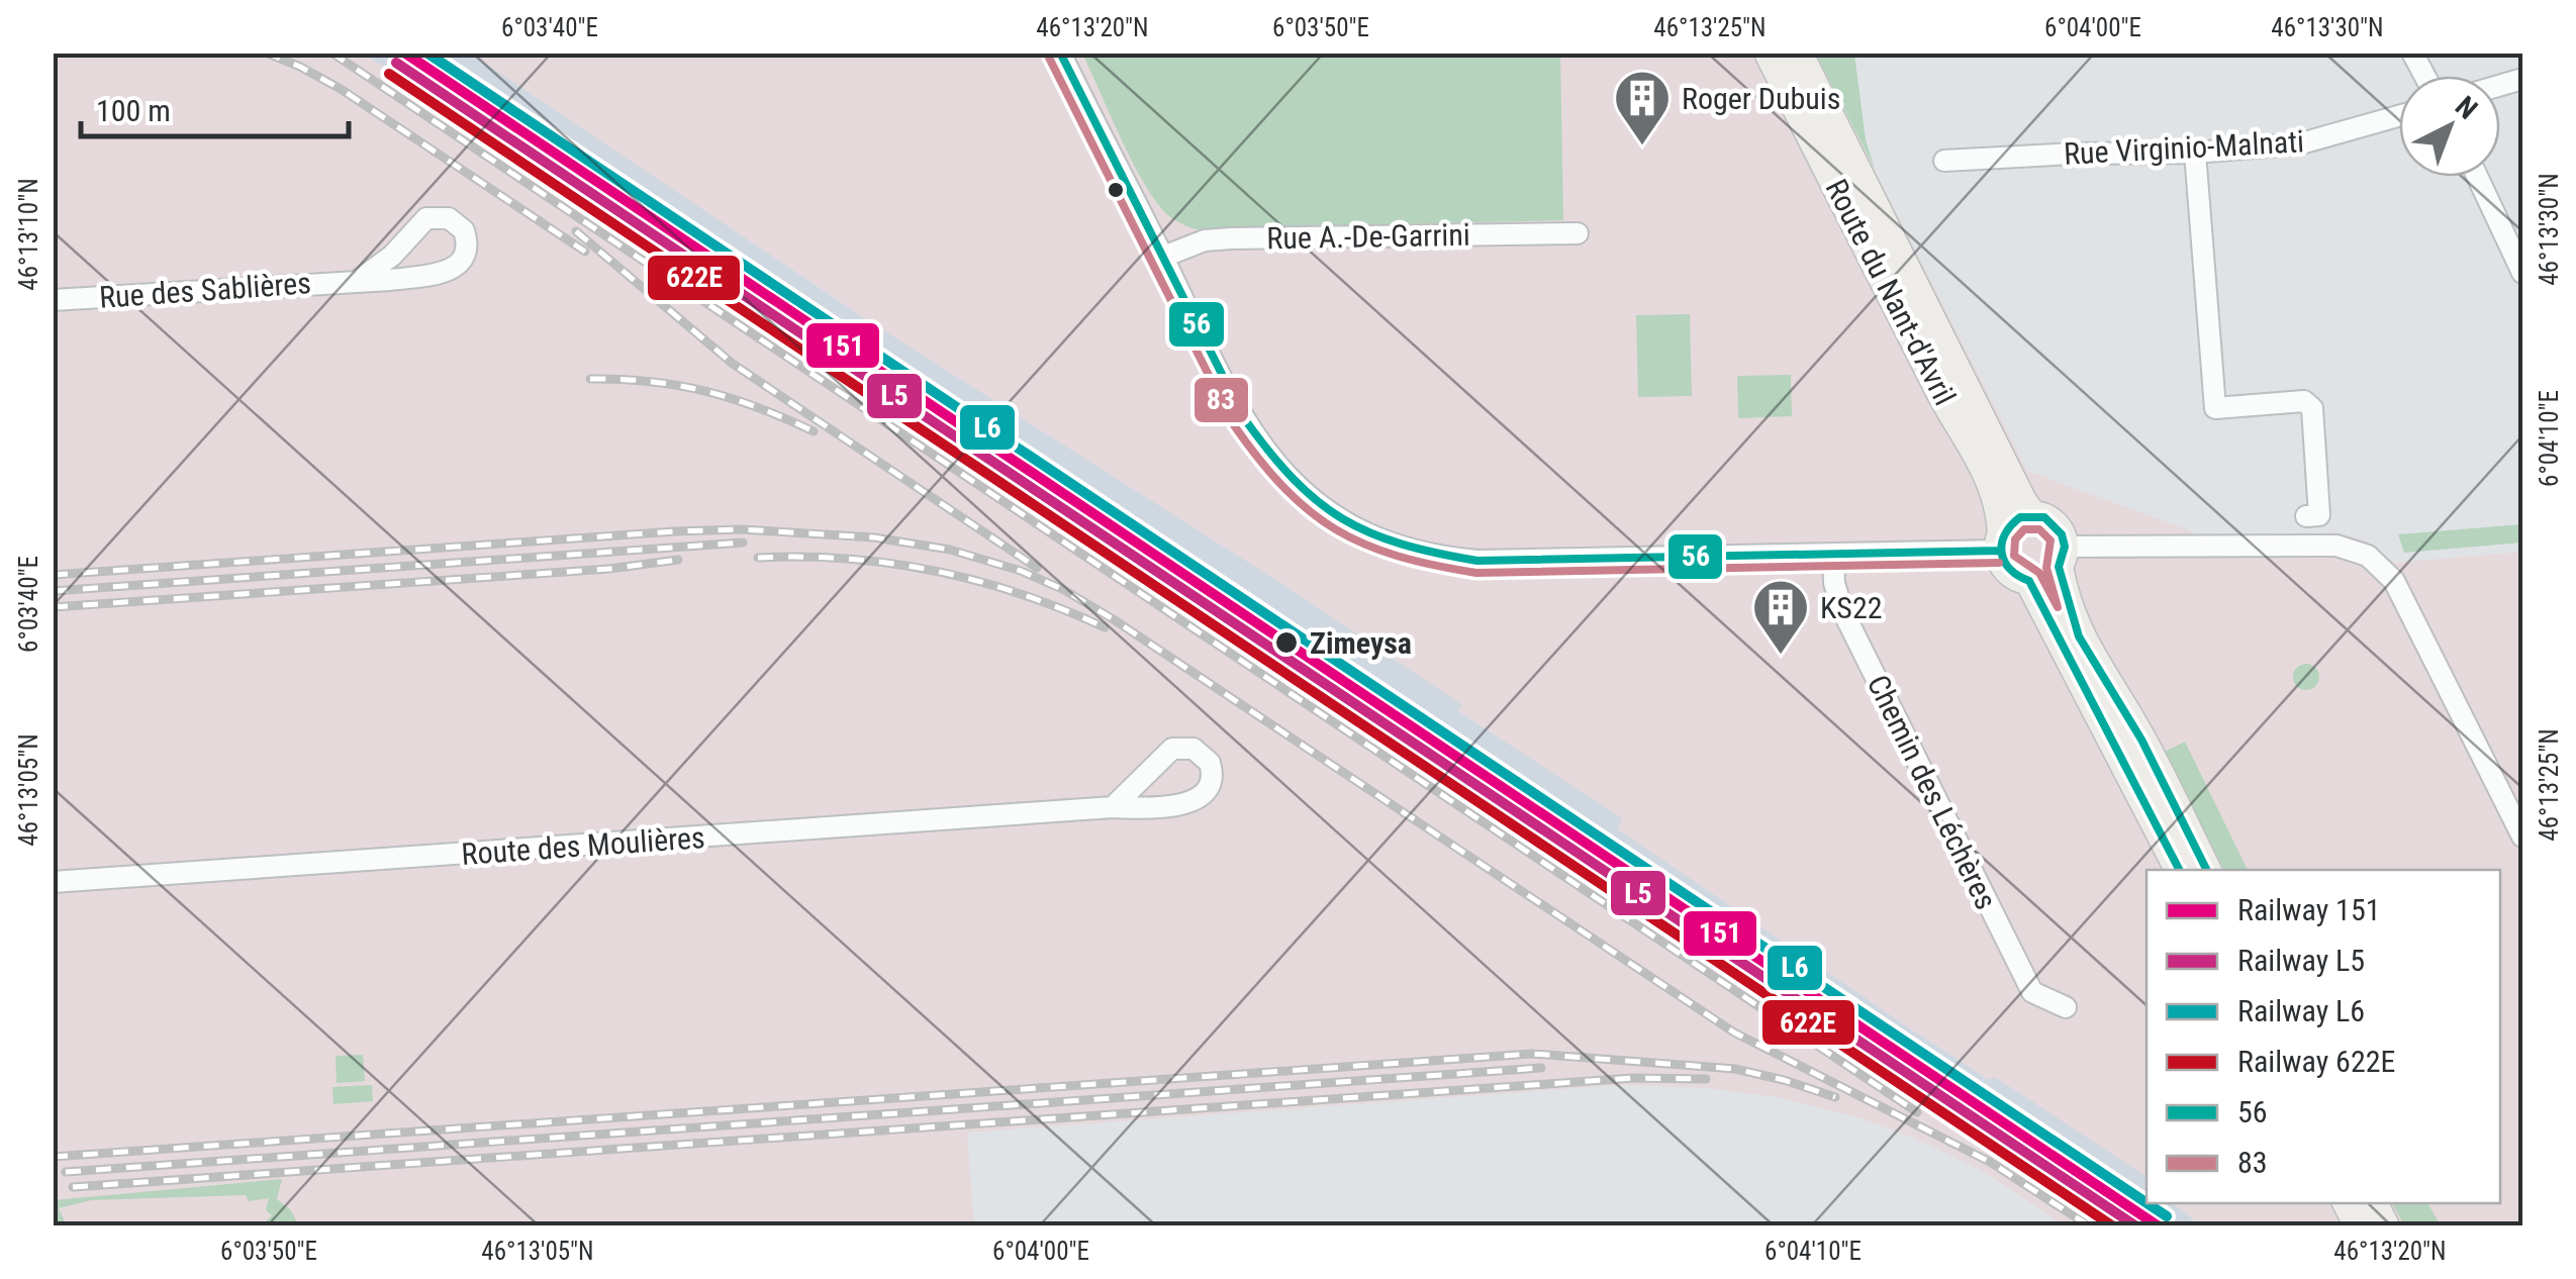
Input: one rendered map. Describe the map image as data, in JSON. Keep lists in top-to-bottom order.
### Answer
{
  "streets": {
    "main road": ["Route du Nant-d'Avril"],
    "street": [
      "Rue Virginio-Malnati",
      "Rue A.-De-Garrini",
      "Rue des Sablières",
      "Chemin des Léchères",
      "Route des Moulières"
    ]
  },
  "places": {
    "building": ["Roger Dubuis", "KS22"],
    "other": ["Zimeysa"]
  },
  "lines": [
    "rail line 151",
    "rail line L6",
    "transit line 56",
    "transit line 83",
    "rail line L5",
    "rail line 622E"
  ],
  "legend": [
    "Railway 151",
    "Railway L5",
    "Railway L6",
    "Railway 622E",
    "56",
    "83"
  ],
  "scale_bar": "100 m",
  "north": "top right",
  "coordinates": [
    "6°03'40\"E",
    "46°13'20\"N",
    "6°03'50\"E",
    "46°13'25\"N",
    "6°04'00\"E",
    "46°13'30\"N",
    "46°13'10\"N",
    "6°04'10\"E",
    "46°13'05\"N"
  ]
}
